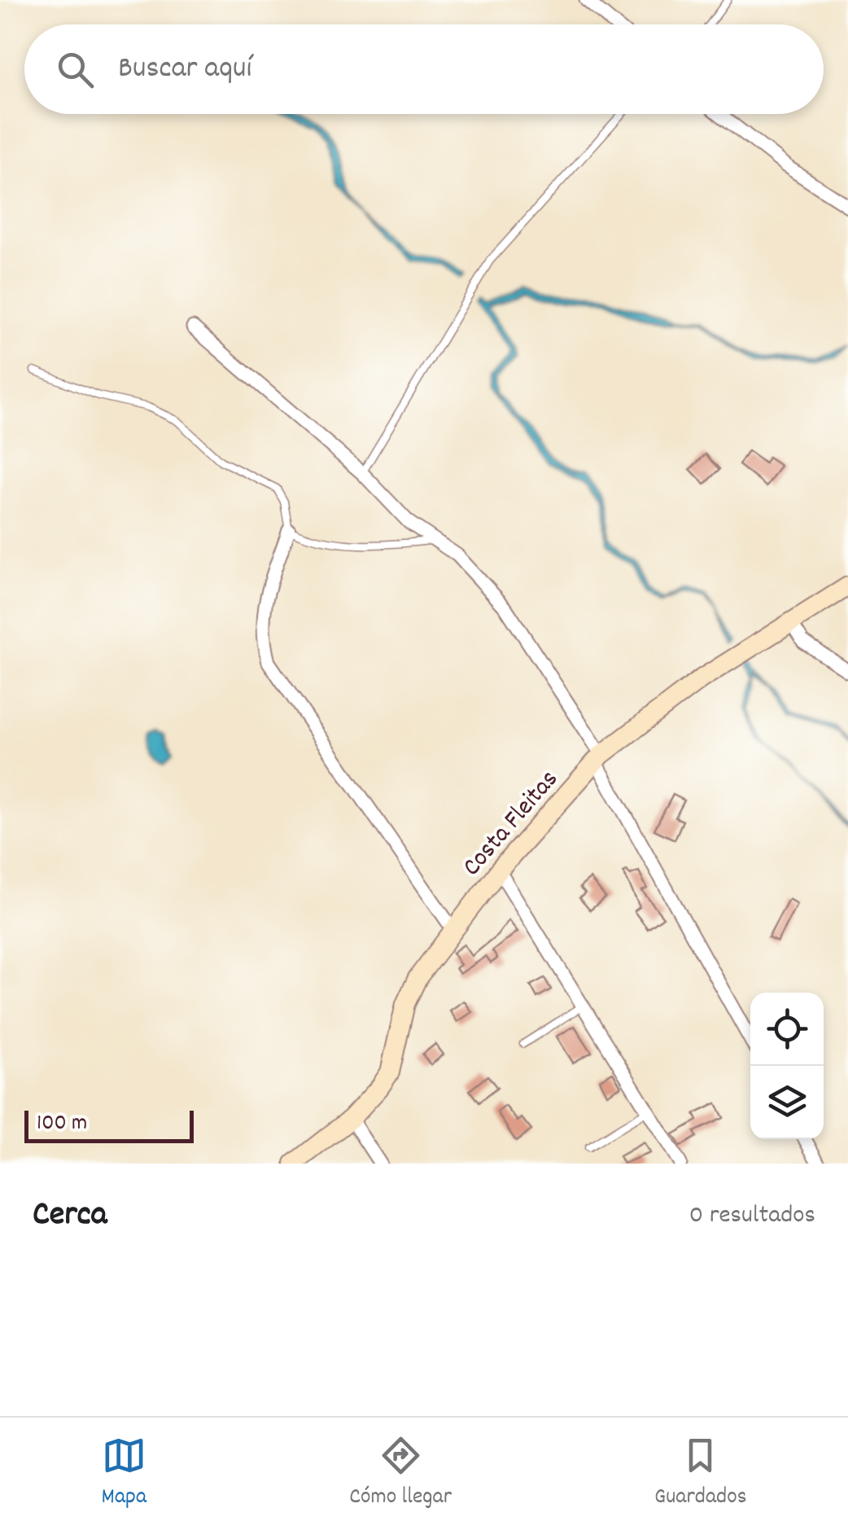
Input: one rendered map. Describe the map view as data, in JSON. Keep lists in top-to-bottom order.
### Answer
{
  "streets": {
    "main road": ["Costa Fleitas"]
  },
  "scale_bar": "100 m",
  "page": {
    "search": "Buscar aquí",
    "scale": "100 m",
    "heading": ["Cerca", "0 resultados"],
    "nav": ["Mapa", "Cómo llegar", "Guardados"]
  }
}
